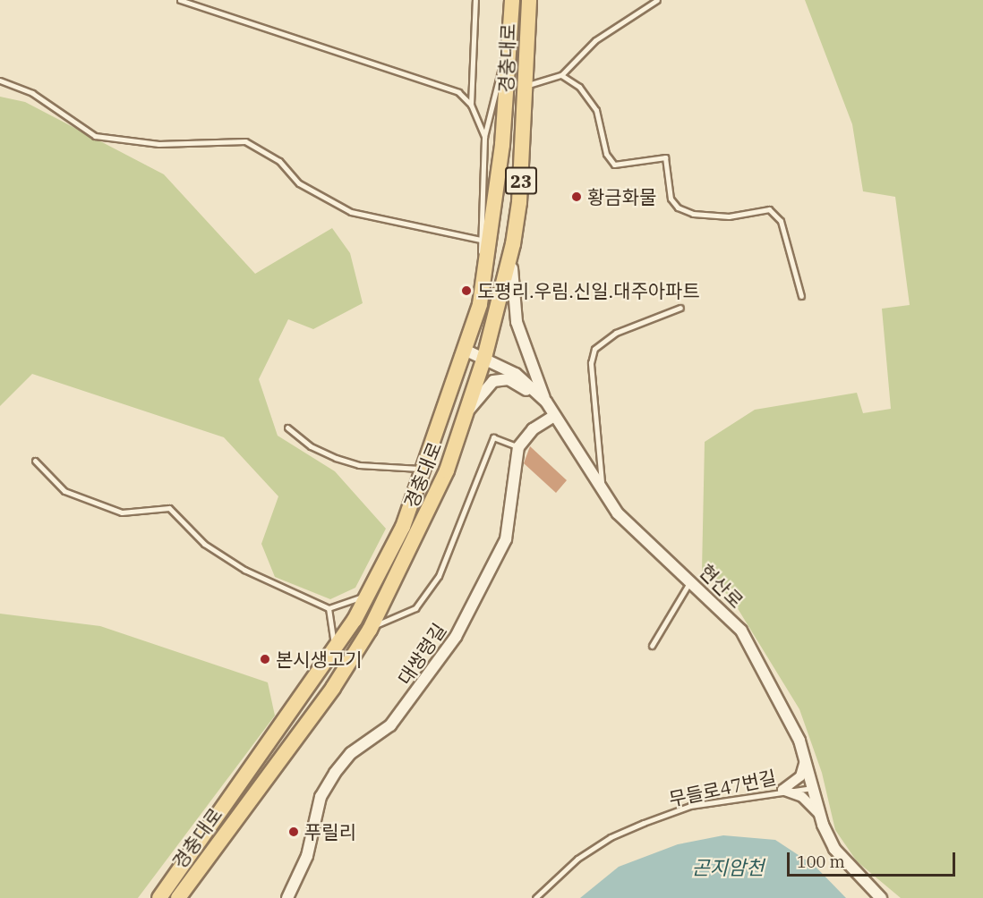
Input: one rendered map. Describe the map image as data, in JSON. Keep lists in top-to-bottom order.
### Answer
{
  "streets": {
    "main road": ["경충대로", "23"],
    "street": ["현산로", "대쌍령길"],
    "lane": ["무들로47번길"]
  },
  "crossings": [
    ["경충대로", "현산로"],
    ["현산로", "무들로47번길"]
  ],
  "water": ["곤지암천"],
  "places": [
    "황금화물",
    "도평리.우림.신일.대주아파트",
    "본시생고기",
    "푸릴리"
  ],
  "scale_bar": "100 m"
}
